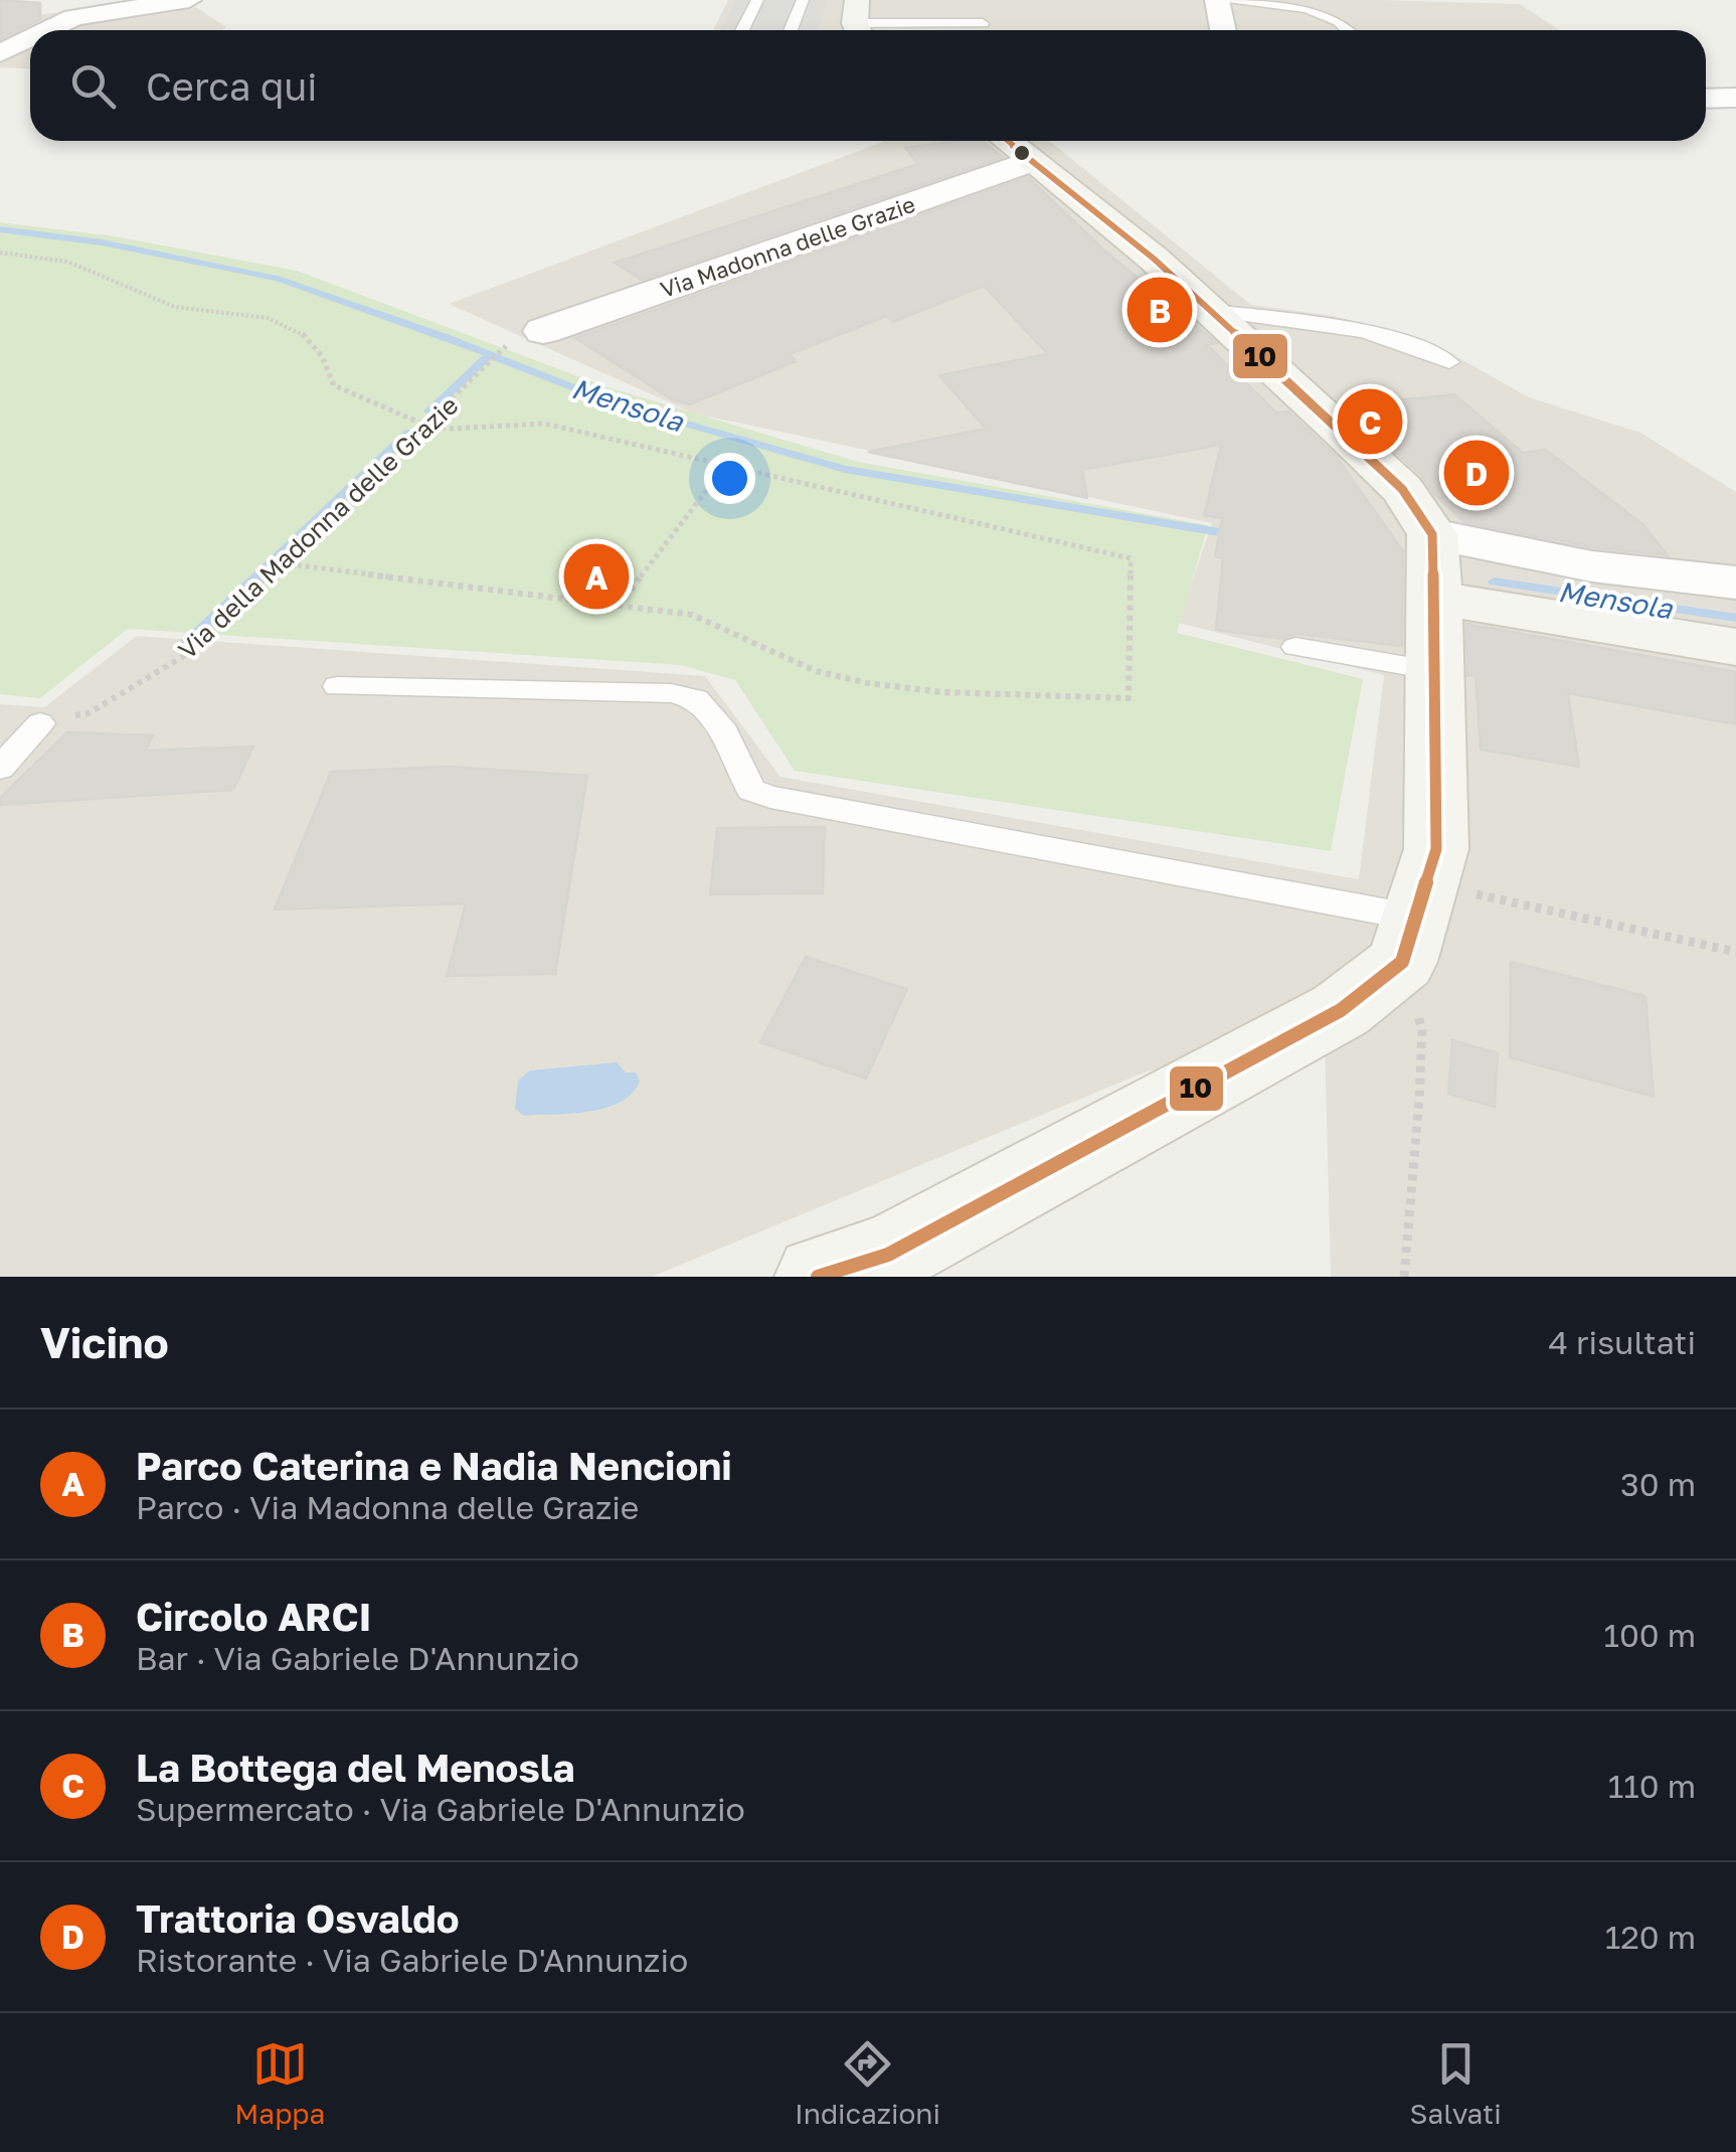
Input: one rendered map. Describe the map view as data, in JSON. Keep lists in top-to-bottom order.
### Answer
{
  "streets": {
    "street": ["Via Madonna delle Grazie"],
    "path": ["Via della Madonna delle Grazie"]
  },
  "water": ["Mensola"],
  "lines": ["transit line 10"],
  "page": {
    "search": "Cerca qui",
    "pins": [
      "B",
      "C",
      "D",
      "A"
    ],
    "heading": ["Vicino", "4 risultati"],
    "list": [
      {
        "mark": "A",
        "name": "Parco Caterina e Nadia Nencioni",
        "note": "Parco · Via Madonna delle Grazie",
        "value": "30 m"
      },
      {
        "mark": "B",
        "name": "Circolo ARCI",
        "note": "Bar · Via Gabriele D'Annunzio",
        "value": "100 m"
      },
      {
        "mark": "C",
        "name": "La Bottega del Menosla",
        "note": "Supermercato · Via Gabriele D'Annunzio",
        "value": "110 m"
      },
      {
        "mark": "D",
        "name": "Trattoria Osvaldo",
        "note": "Ristorante · Via Gabriele D'Annunzio",
        "value": "120 m"
      }
    ],
    "nav": ["Mappa", "Indicazioni", "Salvati"]
  }
}
